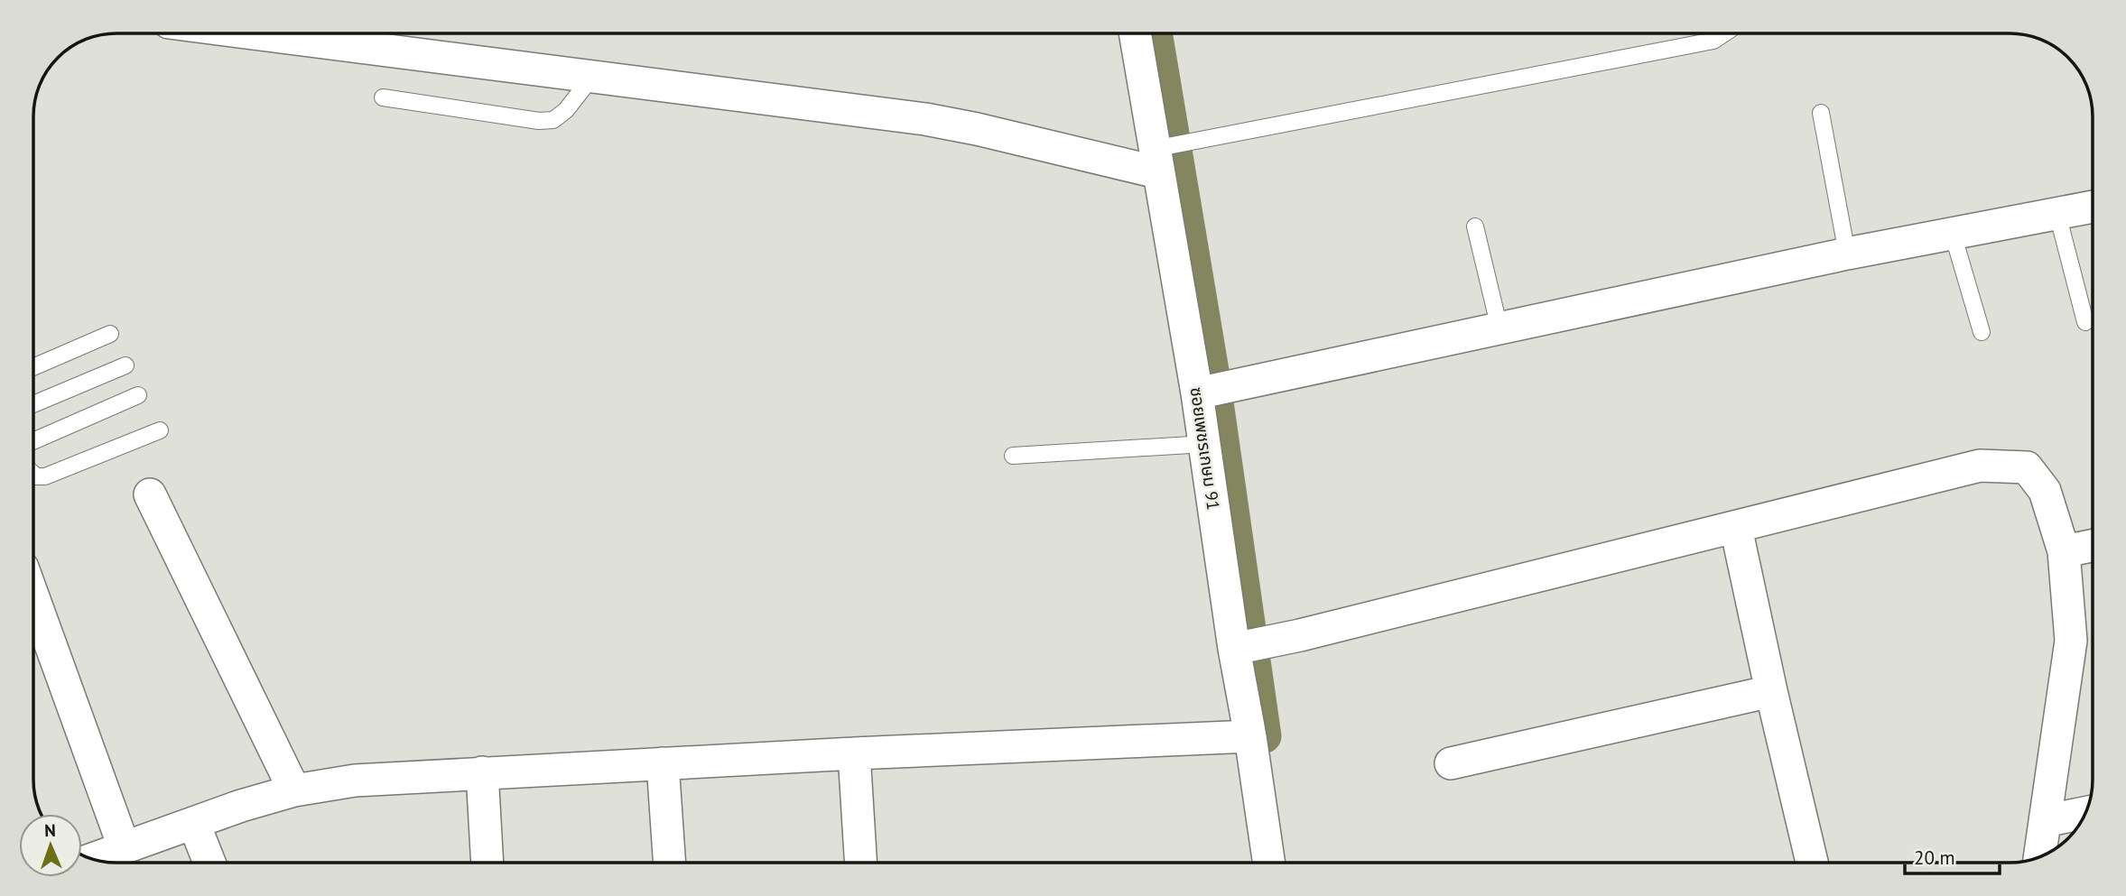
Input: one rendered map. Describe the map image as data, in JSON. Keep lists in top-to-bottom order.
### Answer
{
  "streets": {
    "street": ["ซอยเพชรเกษม 91"]
  },
  "scale_bar": "20 m",
  "north": "top"
}
